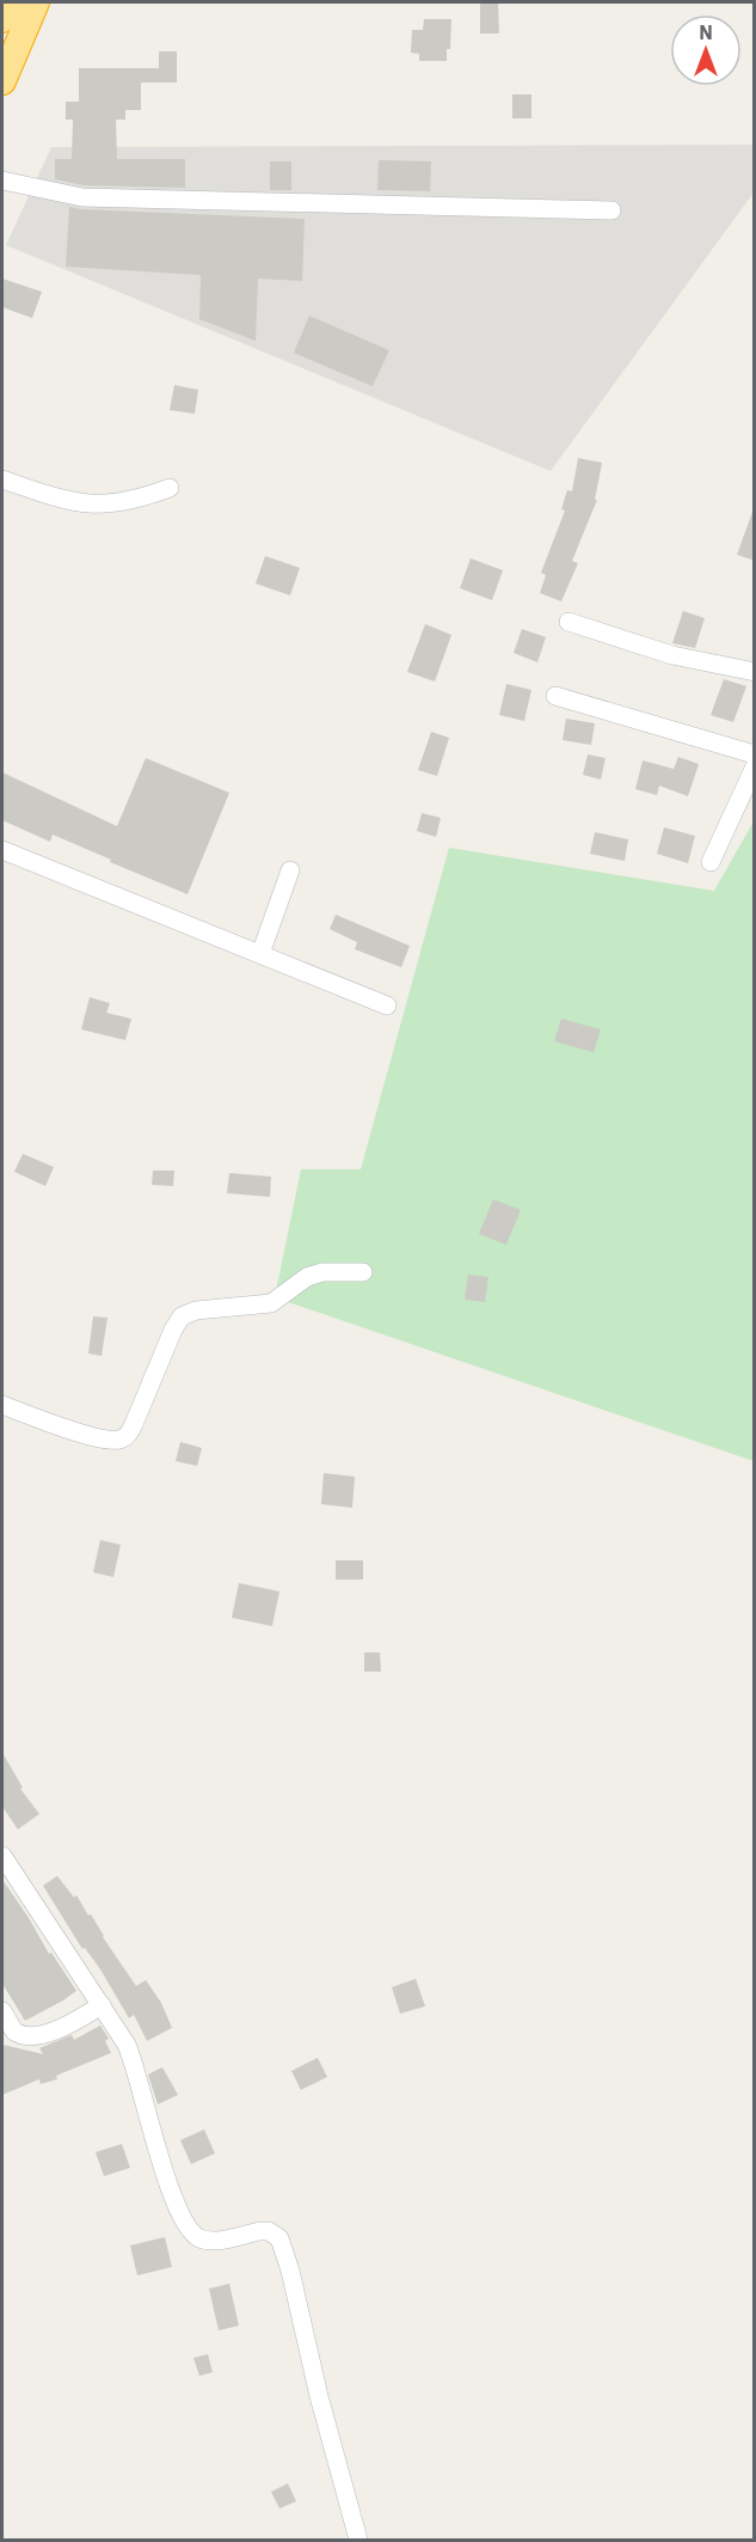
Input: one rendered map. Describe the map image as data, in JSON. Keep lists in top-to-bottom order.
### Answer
{
  "north": "top"
}
